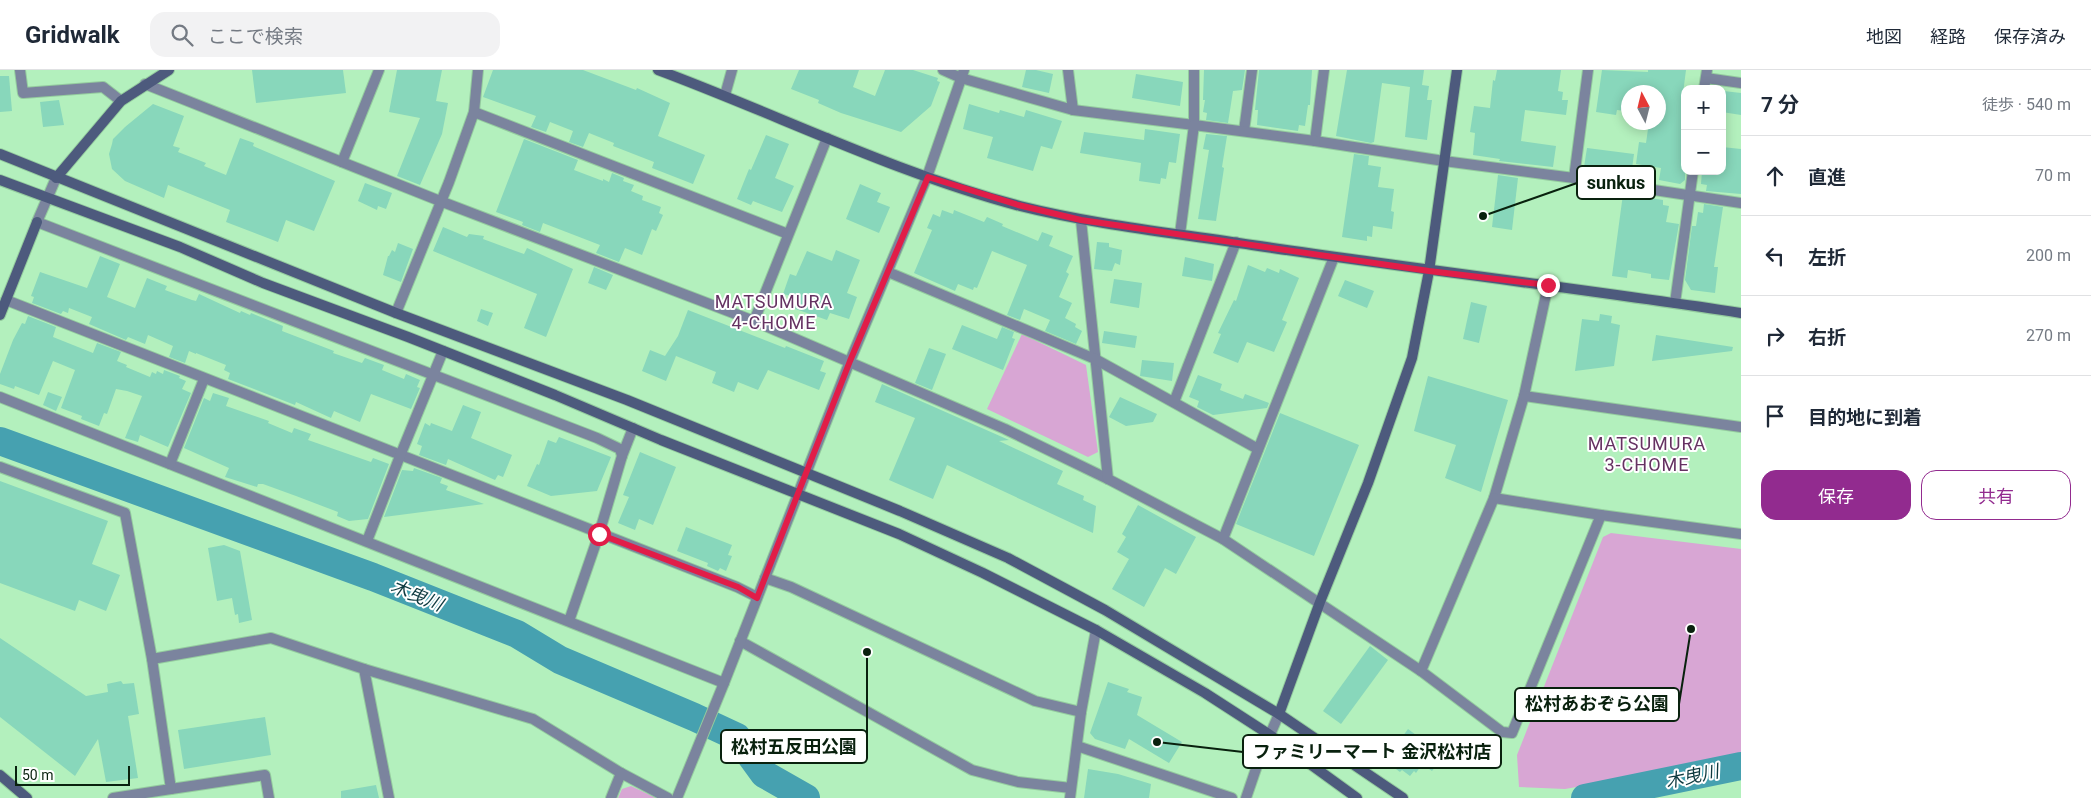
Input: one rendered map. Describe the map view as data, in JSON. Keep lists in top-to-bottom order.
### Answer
{
  "districts": ["MATSUMURA 4-CHOME", "MATSUMURA 3-CHOME"],
  "water": ["木曳川"],
  "places": [
    "sunkus",
    "松村あおぞら公園",
    "松村五反田公園",
    "ファミリーマート 金沢松村店"
  ],
  "scale_bar": "50 m",
  "north": "top",
  "page": {
    "header": "Gridwalk",
    "search": "ここで検索",
    "nav": ["地図", "経路", "保存済み"],
    "heading": ["7 分", "徒歩 · 540 m"],
    "map_buttons": ["+", "−"],
    "list": [
      ["直進", "70 m"],
      ["左折", "200 m"],
      ["右折", "270 m"],
      "目的地に到着"
    ],
    "buttons": ["保存", "共有"],
    "scale": "50 m"
  }
}
